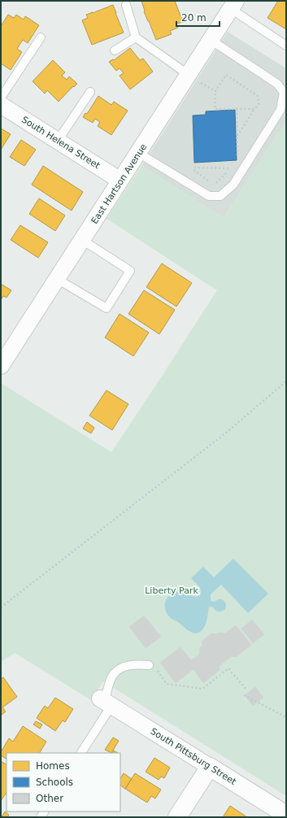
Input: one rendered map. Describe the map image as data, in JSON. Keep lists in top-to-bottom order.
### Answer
{
  "streets": {
    "street": ["South Helena Street", "East Hartson Avenue", "South Pittsburg Street"]
  },
  "crossings": [
    ["South Helena Street", "East Hartson Avenue"]
  ],
  "parks": ["Liberty Park"],
  "legend": ["Homes", "Schools", "Other"],
  "scale_bar": "20 m"
}
